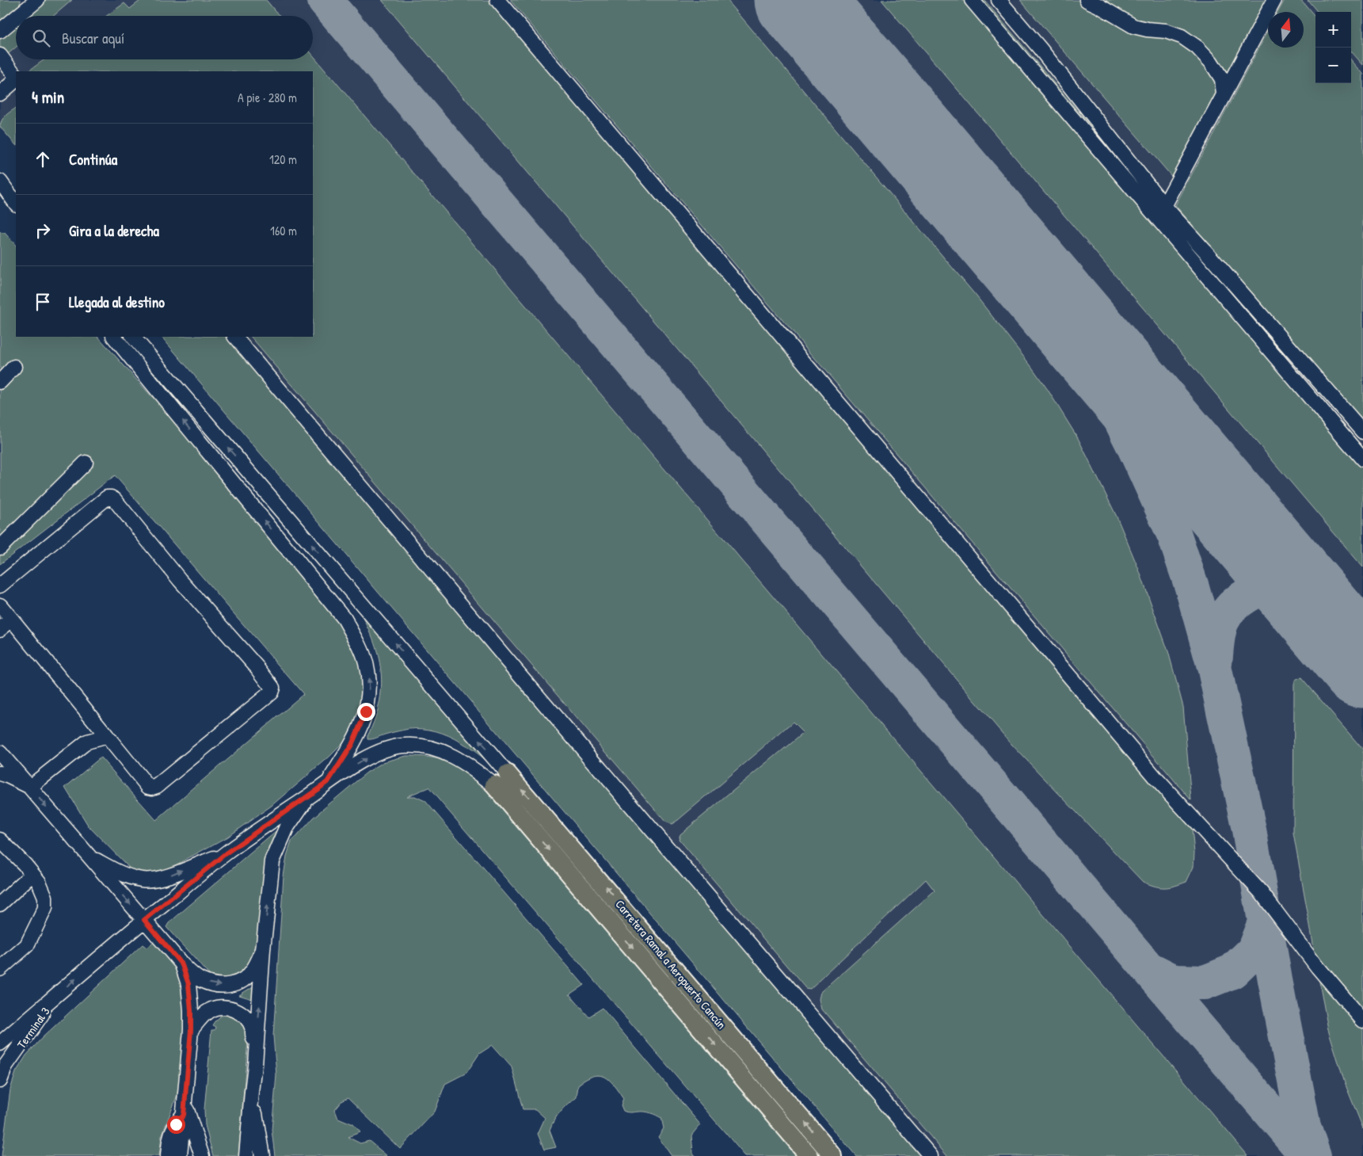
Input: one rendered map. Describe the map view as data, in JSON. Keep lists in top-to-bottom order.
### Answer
{
  "streets": {
    "main road": ["Carretera Ramal a Aeropuerto Cancún"],
    "street": ["Terminal 3"]
  },
  "north": "top",
  "page": {
    "map_buttons": ["+", "−"],
    "search": "Buscar aquí",
    "heading": ["4 min", "A pie · 280 m"],
    "list": [
      ["Continúa", "120 m"],
      ["Gira a la derecha", "160 m"],
      "Llegada al destino"
    ]
  }
}
